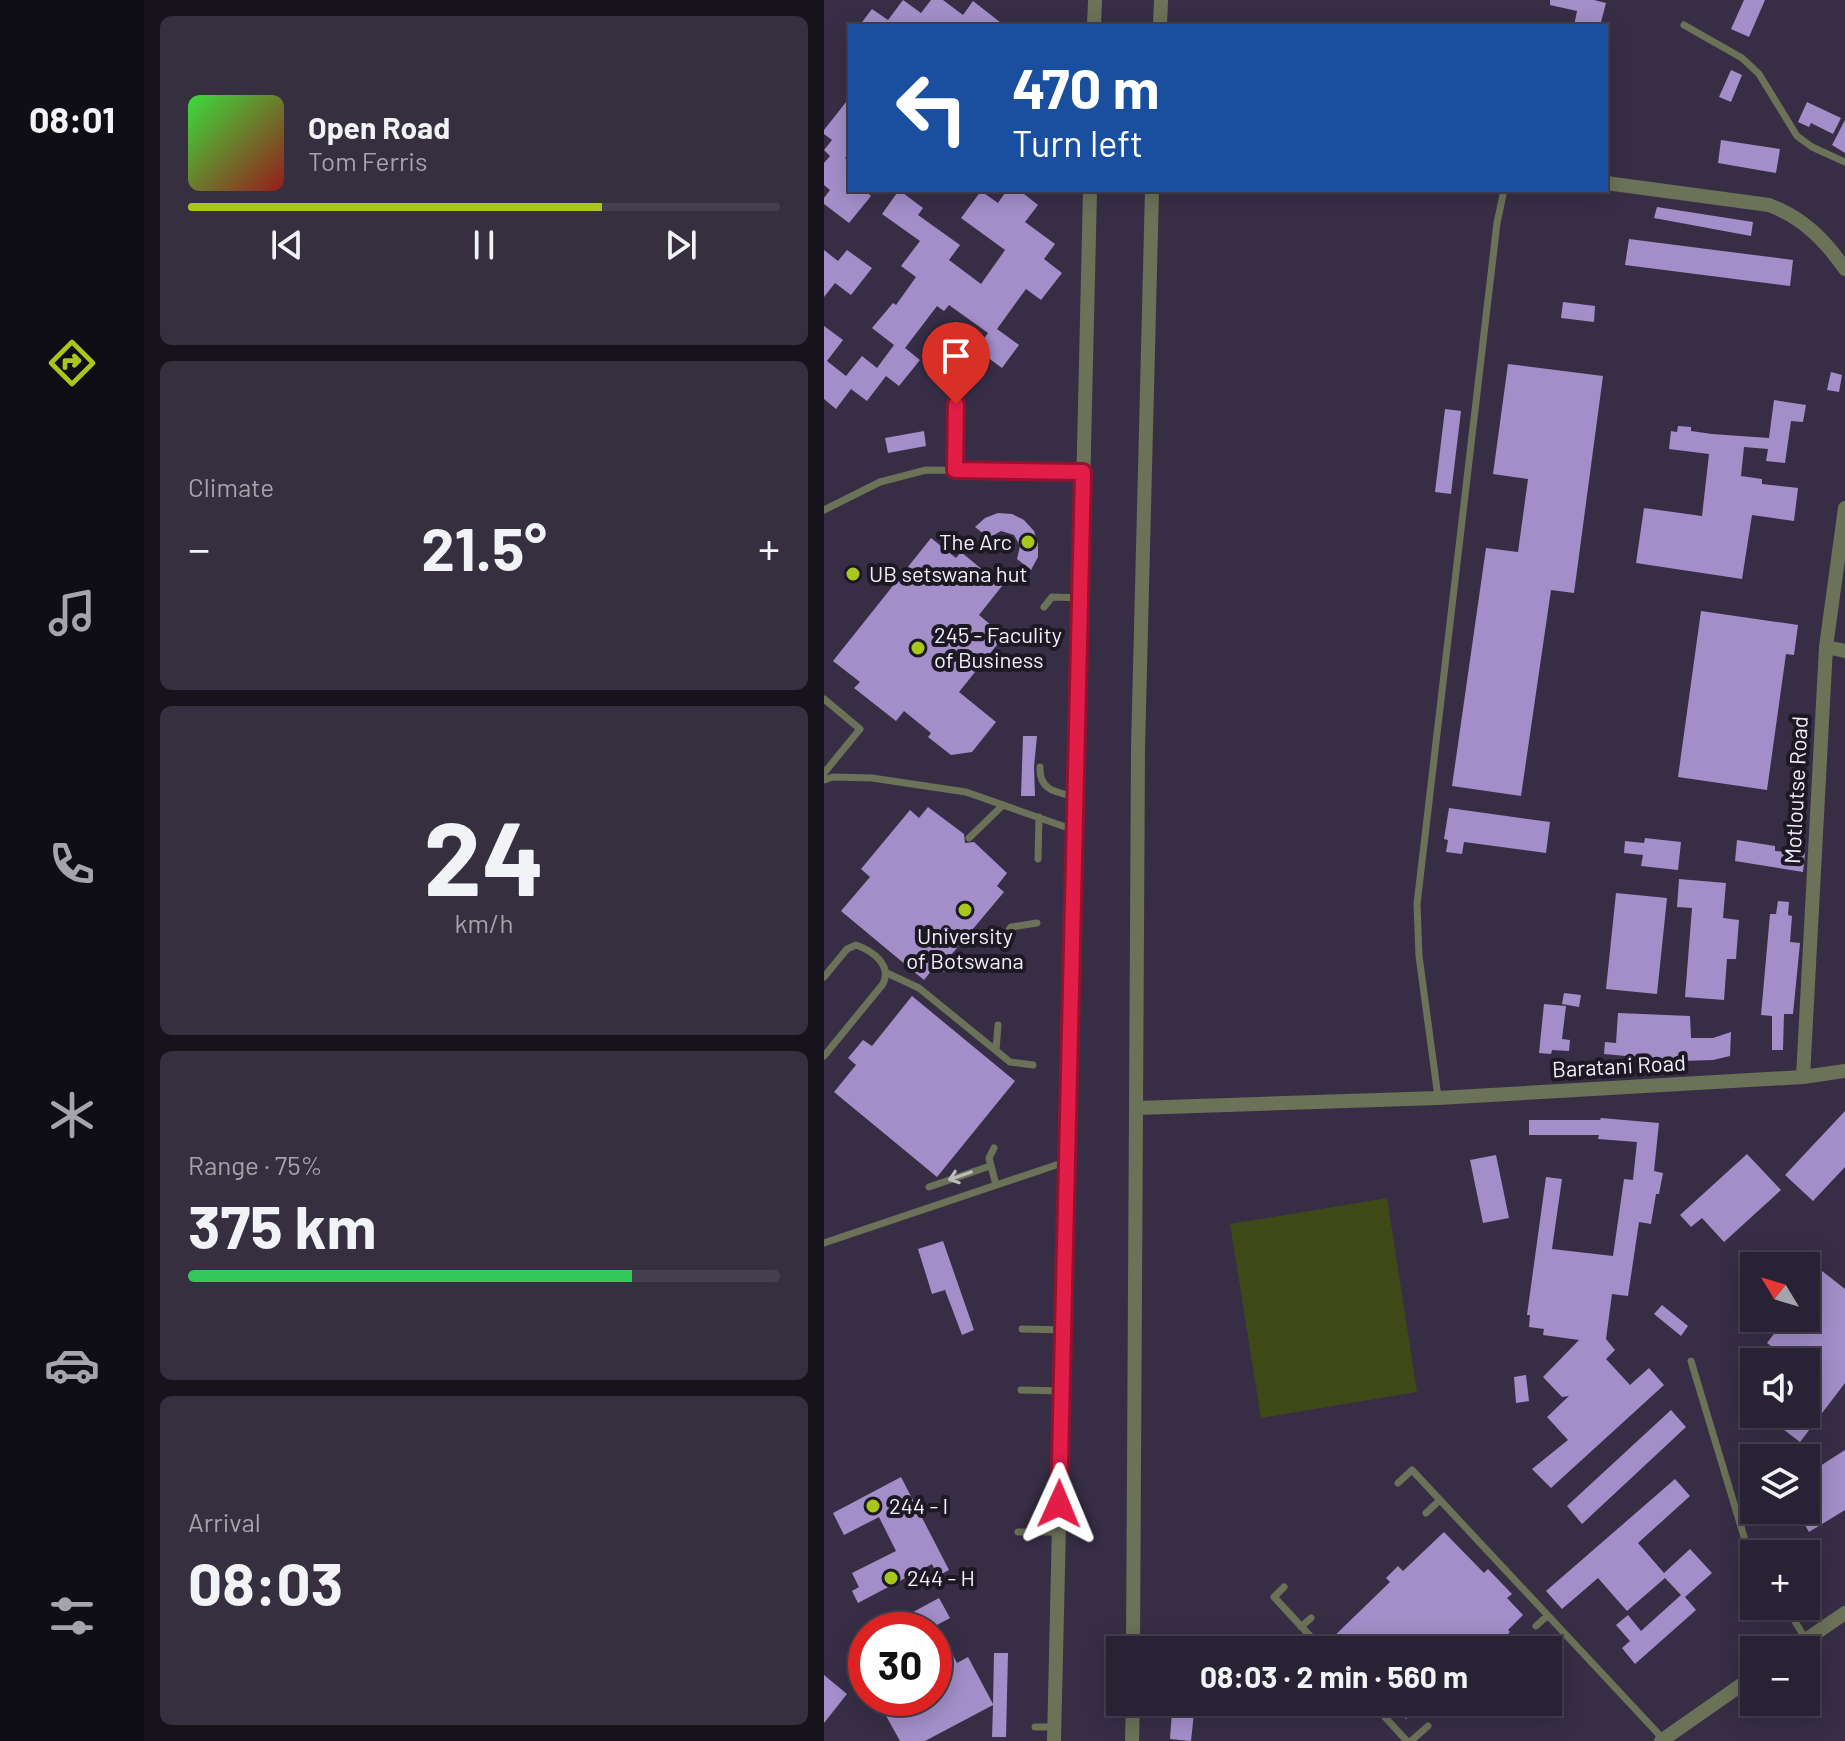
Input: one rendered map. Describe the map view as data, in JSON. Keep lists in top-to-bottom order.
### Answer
{
  "streets": {
    "street": ["Motloutse Road", "Baratani Road"]
  },
  "crossings": [
    ["Motloutse Road", "Baratani Road"]
  ],
  "places": [
    "The Arc",
    "UB setswana hut",
    "245 - Faculity of Business",
    "University of Botswana",
    "244 - I",
    "244 - H"
  ],
  "north": "top left",
  "page": {
    "tabs": "08:01",
    "turn": ["470 m", "Turn left"],
    "song": ["Open Road", "Tom Ferris"],
    "tile": [
      "Climate",
      ["24", "km/h"],
      ["Range · 75%", "375 km"],
      ["Arrival", "08:03"]
    ],
    "heat": ["−", "21.5°", "+"],
    "map_buttons": ["+", "−"],
    "limit": "30",
    "trip": "08:03 · 2 min · 560 m"
  }
}
